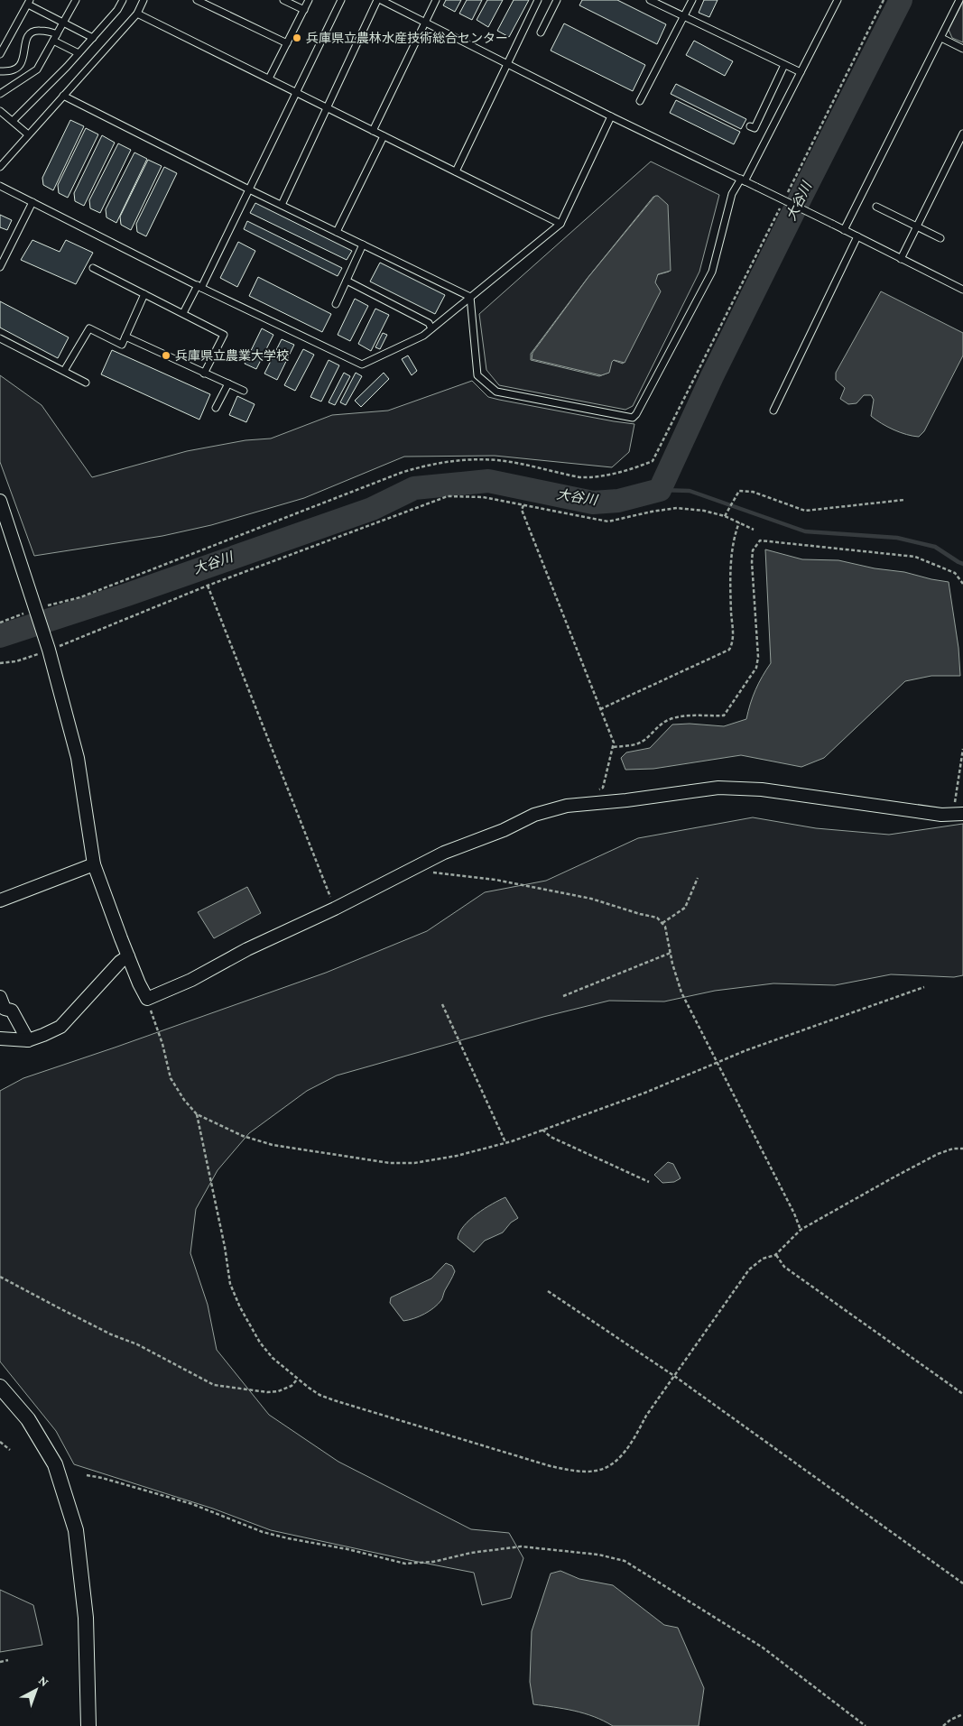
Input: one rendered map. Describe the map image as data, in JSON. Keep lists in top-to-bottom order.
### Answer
{
  "water": ["大谷川"],
  "places": ["兵庫県立農林水産技術総合センター", "兵庫県立農業大学校"],
  "north": "top right"
}
